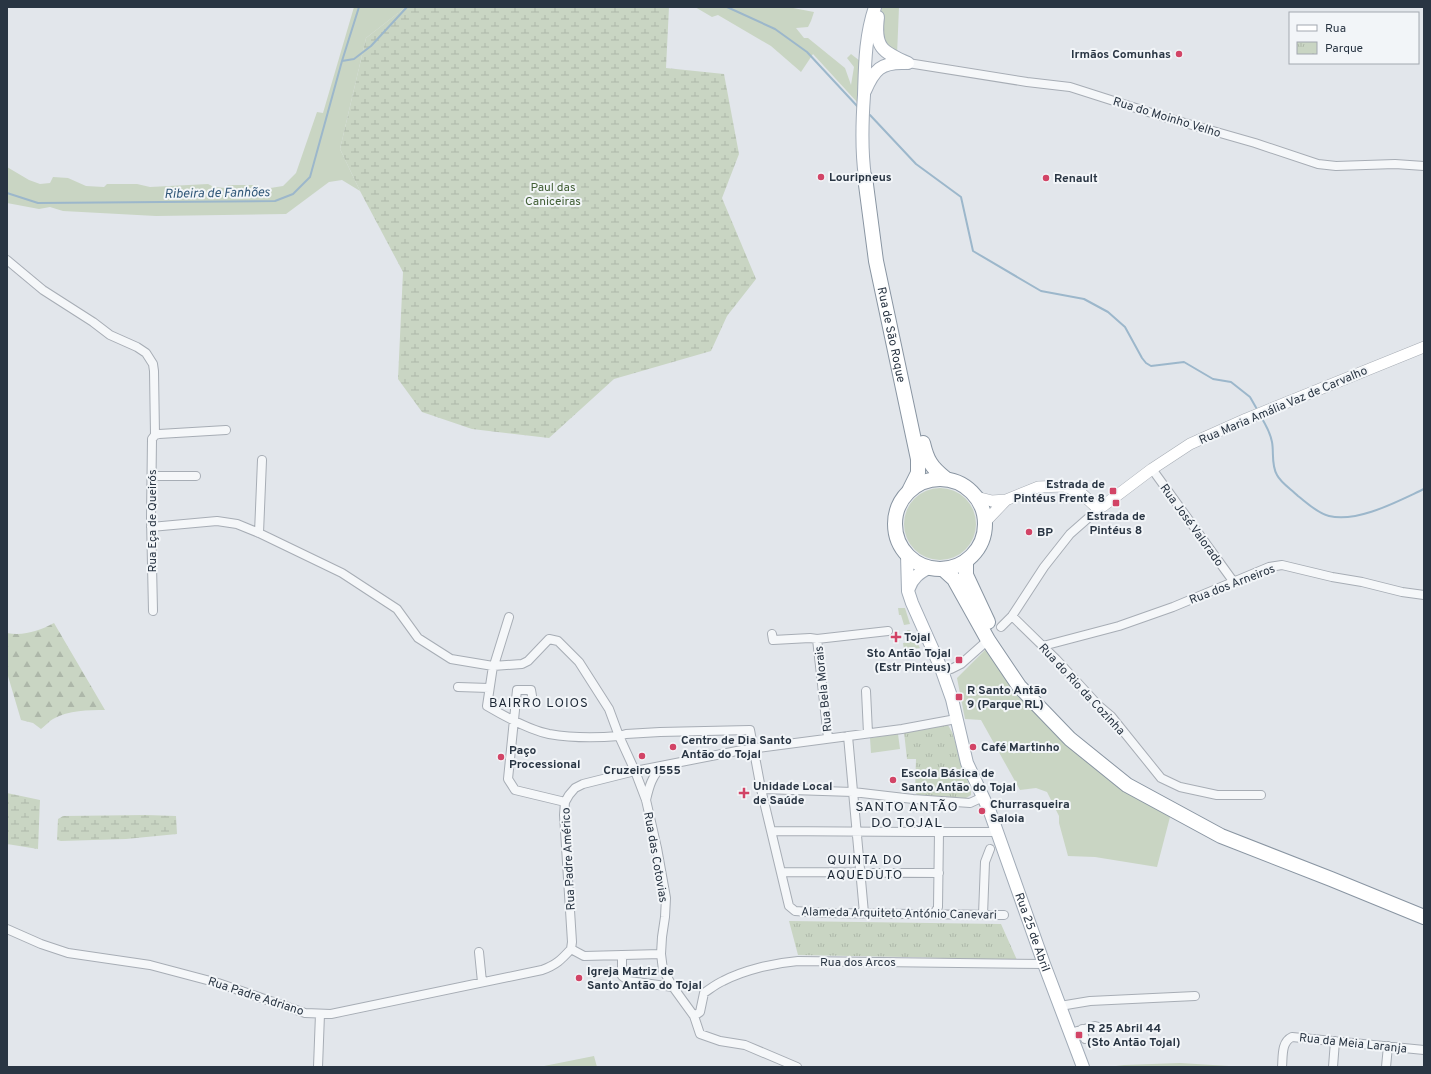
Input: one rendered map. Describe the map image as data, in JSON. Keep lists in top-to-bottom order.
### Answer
{
  "streets": {
    "highway": ["Rua de São Roque"],
    "main road": ["Rua 25 de Abril"],
    "street": [
      "Rua do Moinho Velho",
      "Rua Maria Amália Vaz de Carvalho",
      "Rua Eça de Queirós",
      "Rua José Valorado",
      "Rua dos Arneiros",
      "Rua Bela Morais",
      "Rua do Rio da Cozinha",
      "Rua das Cotovias",
      "Rua Padre Américo",
      "Alameda Arquiteto António Canevari",
      "Rua dos Arcos",
      "Rua Padre Adriano",
      "Rua da Meia Laranja"
    ]
  },
  "crossings": [
    ["Rua de São Roque", "Rua 25 de Abril"],
    ["Rua Maria Amália Vaz de Carvalho", "Rua José Valorado"],
    ["Rua Maria Amália Vaz de Carvalho", "Rua do Rio da Cozinha"],
    ["Rua José Valorado", "Rua dos Arneiros"],
    ["Rua dos Arneiros", "Rua do Rio da Cozinha"],
    ["Rua Bela Morais", "Rua Padre Américo"],
    ["Rua das Cotovias", "Rua Padre Américo"],
    ["Rua das Cotovias", "Alameda Arquiteto António Canevari"],
    ["Rua Padre Américo", "Alameda Arquiteto António Canevari"],
    ["Rua Padre Américo", "Rua 25 de Abril"],
    ["Rua Padre Américo", "Rua Padre Adriano"],
    ["Rua 25 de Abril", "Rua dos Arcos"]
  ],
  "districts": ["BAIRRO LOIOS", "SANTO ANTÃO DO TOJAL", "QUINTA DO AQUEDUTO"],
  "water": ["Ribeira de Fanhões"],
  "parks": ["Paul das Caniceiras"],
  "places": {
    "other": [
      "Irmãos Comunhas",
      "Louripneus",
      "Renault",
      "BP",
      "Centro de Dia Santo Antão do Tojal",
      "Café Martinho",
      "Cruzeiro 1555",
      "Paço Processional",
      "Escola Básica de Santo Antão do Tojal",
      "Churrasqueira Saloia",
      "Igreja Matriz de Santo Antão do Tojal"
    ],
    "transit": [
      "Estrada de Pintéus Frente 8",
      "Estrada de Pintéus 8",
      "Sto Antão Tojal (Estr Pinteus)",
      "R Santo Antão 9 (Parque RL)",
      "R 25 Abril 44 (Sto Antão Tojal)"
    ],
    "health": ["Tojal", "Unidade Local de Saúde"]
  },
  "legend": ["Rua", "Parque"]
}
